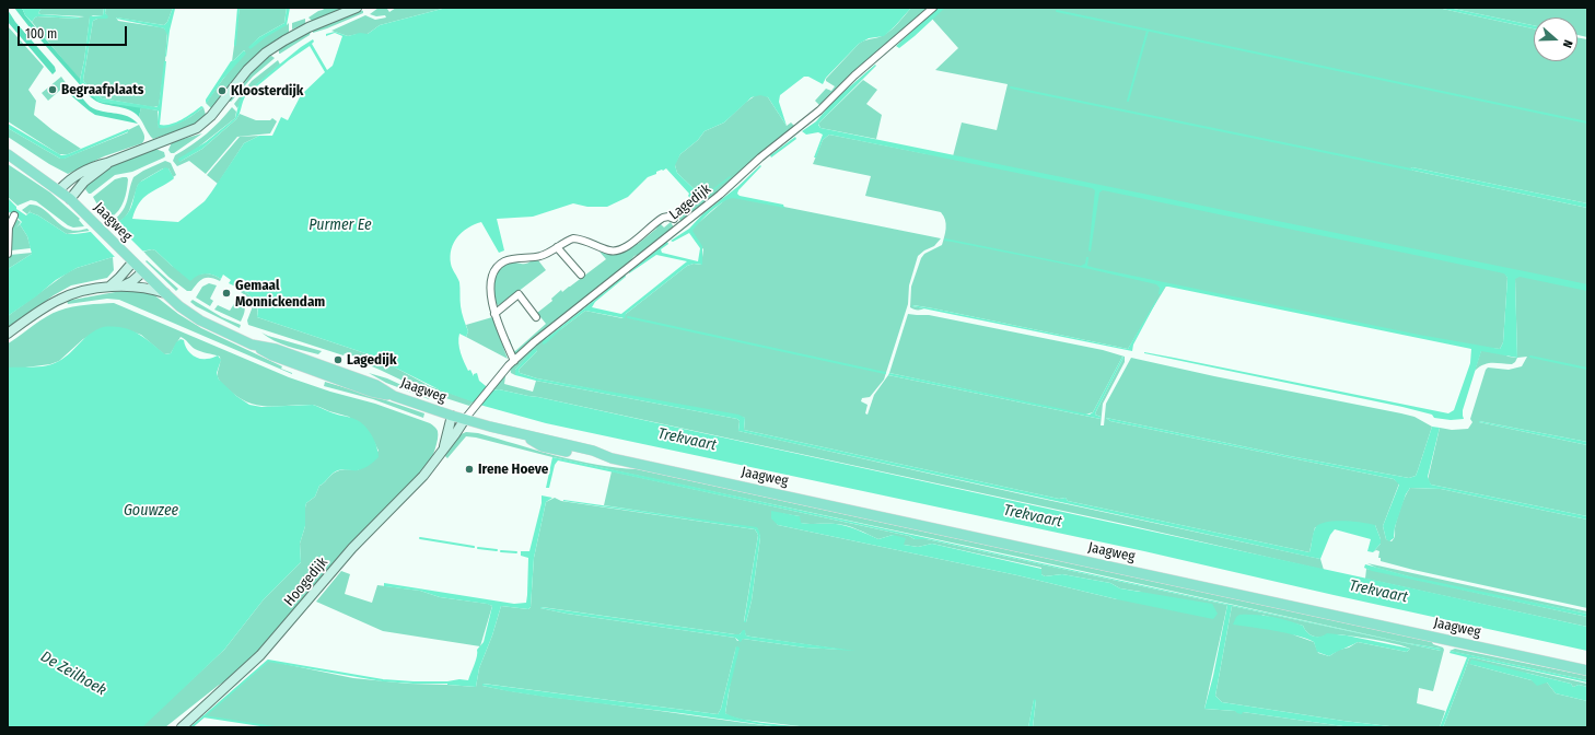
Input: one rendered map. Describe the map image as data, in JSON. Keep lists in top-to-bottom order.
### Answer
{
  "streets": {
    "main road": ["Jaagweg"],
    "street": ["Lagedijk", "Hoogedijk"]
  },
  "crossings": [
    ["Lagedijk", "Jaagweg"],
    ["Lagedijk", "Hoogedijk"],
    ["Jaagweg", "Hoogedijk"]
  ],
  "water": [
    "Purmer Ee",
    "Trekvaart",
    "Gouwzee",
    "De Zeilhoek"
  ],
  "places": [
    "Begraafplaats",
    "Kloosterdijk",
    "Gemaal Monnickendam",
    "Lagedijk",
    "Irene Hoeve"
  ],
  "scale_bar": "100 m",
  "north": "right"
}
